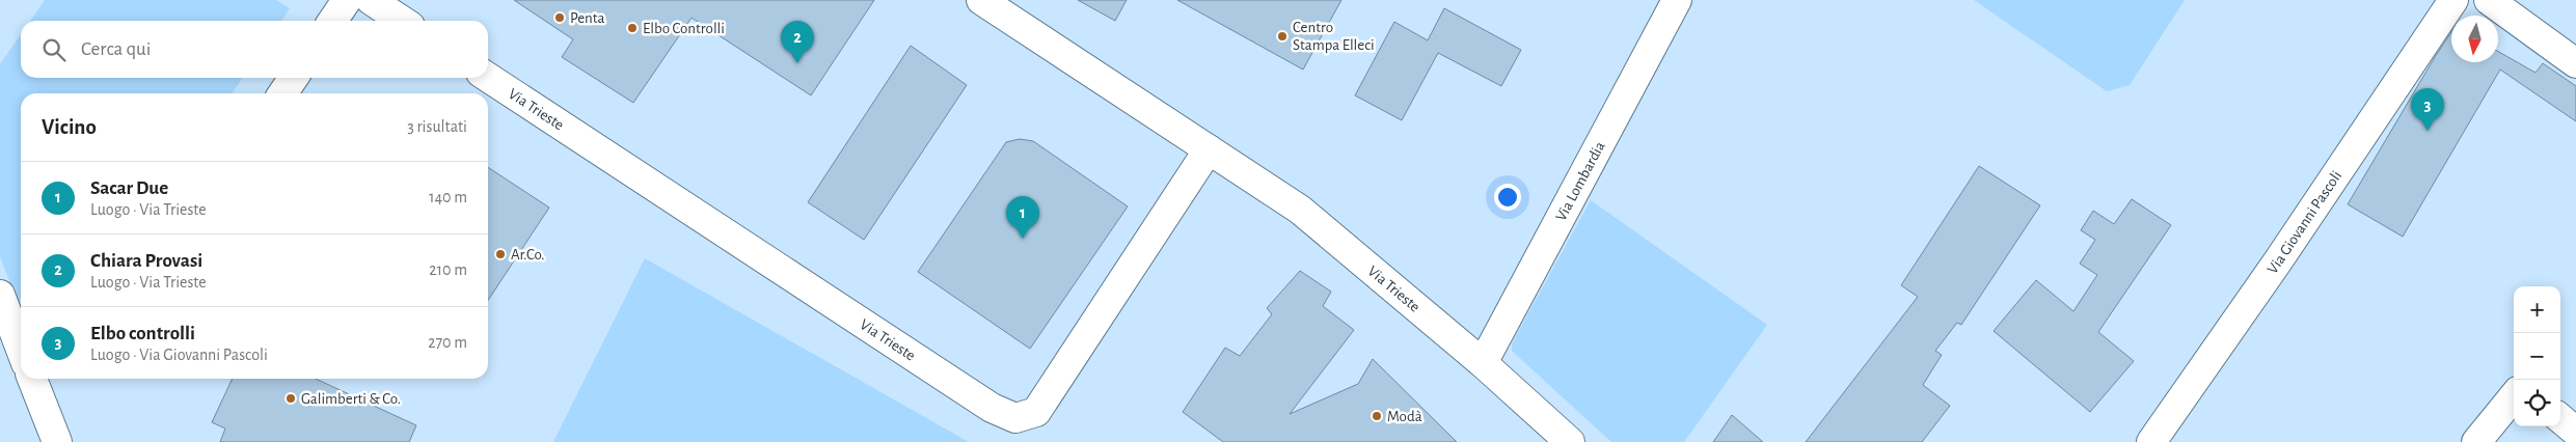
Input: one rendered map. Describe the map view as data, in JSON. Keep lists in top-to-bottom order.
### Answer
{
  "streets": {
    "street": ["Via Trieste", "Via Lombardia", "Via Giovanni Pascoli"]
  },
  "crossings": [
    ["Via Trieste", "Via Lombardia"]
  ],
  "places": [
    "Penta",
    "Elbo Controlli",
    "Centro Stampa Elleci",
    "Ar.Co.",
    "Galimberti & Co.",
    "Modà"
  ],
  "north": "bottom",
  "page": {
    "pins": ["2", "3", "1"],
    "search": "Cerca qui",
    "heading": ["Vicino", "3 risultati"],
    "list": [
      {
        "mark": "1",
        "name": "Sacar Due",
        "note": "Luogo · Via Trieste",
        "value": "140 m"
      },
      {
        "mark": "2",
        "name": "Chiara Provasi",
        "note": "Luogo · Via Trieste",
        "value": "210 m"
      },
      {
        "mark": "3",
        "name": "Elbo controlli",
        "note": "Luogo · Via Giovanni Pascoli",
        "value": "270 m"
      }
    ],
    "map_buttons": ["+", "−"]
  }
}
